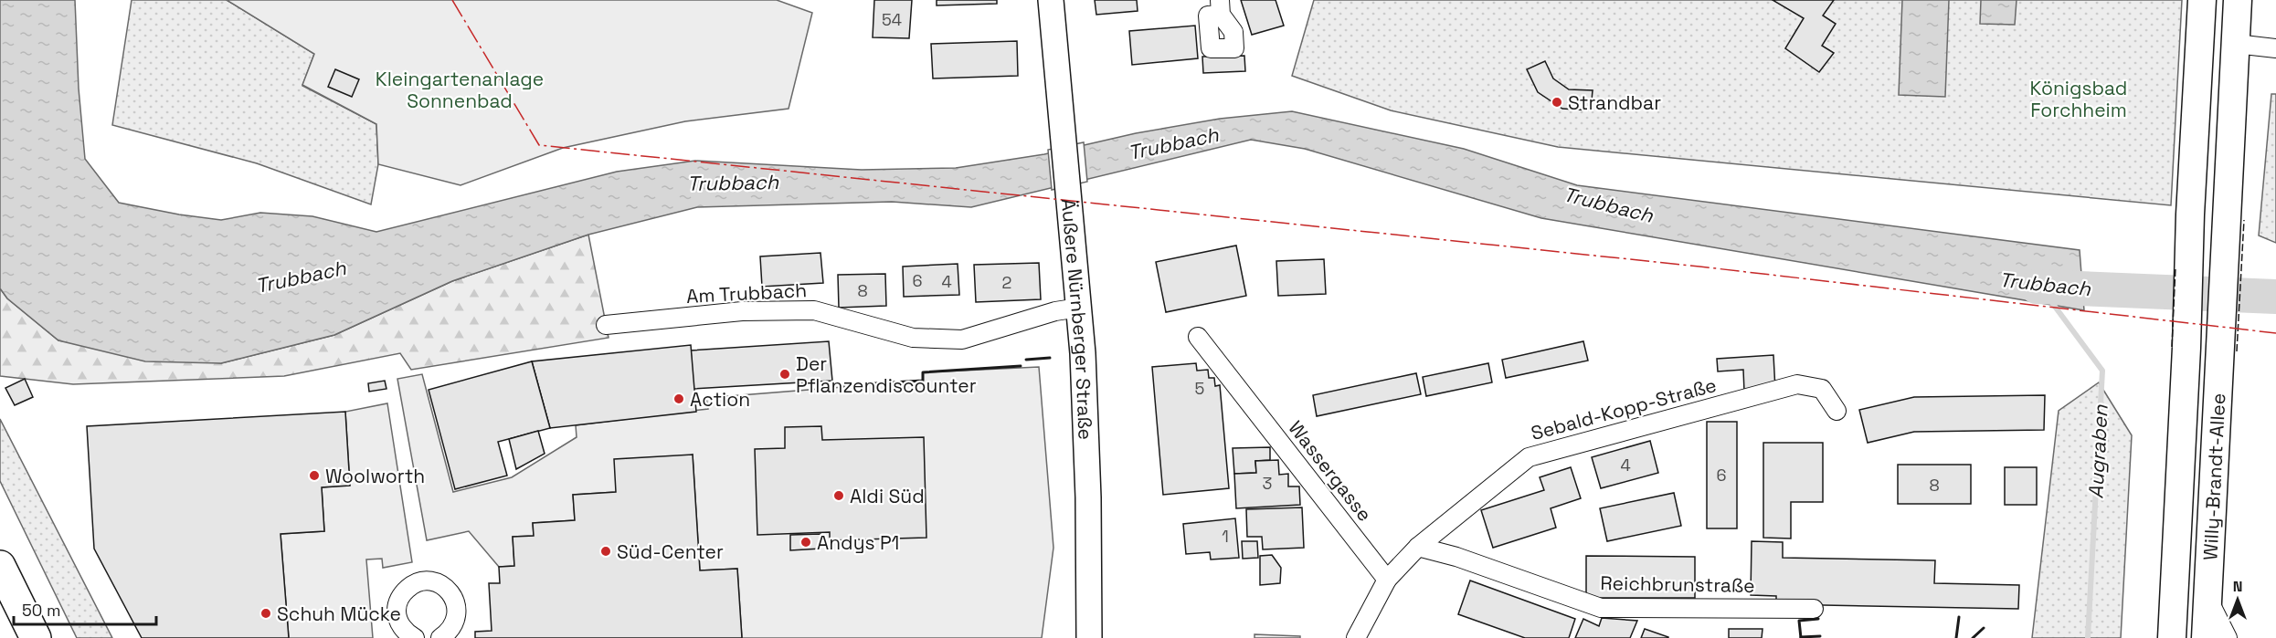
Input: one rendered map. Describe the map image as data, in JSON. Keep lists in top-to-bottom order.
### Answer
{
  "streets": {
    "main road": ["Äußere Nürnberger Straße", "Willy-Brandt-Allee"],
    "street": [
      "Am Trubbach",
      "Sebald-Kopp-Straße",
      "Wassergasse",
      "Reichbrunstraße"
    ]
  },
  "crossings": [
    ["Am Trubbach", "Äußere Nürnberger Straße"],
    ["Sebald-Kopp-Straße", "Wassergasse"],
    ["Sebald-Kopp-Straße", "Reichbrunstraße"]
  ],
  "water": ["Trubbach", "Augraben"],
  "parks": ["Kleingartenanlage Sonnenbad", "Königsbad Forchheim"],
  "places": [
    "Strandbar",
    "Der Pflanzendiscounter",
    "Action",
    "Woolworth",
    "Aldi Süd",
    "Andys P1",
    "Süd-Center",
    "Schuh Mücke"
  ],
  "house_numbers": [
    "54",
    "6",
    "4",
    "2",
    "8",
    "5",
    "4",
    "6",
    "3",
    "8",
    "1"
  ],
  "scale_bar": "50 m",
  "north": "top"
}
